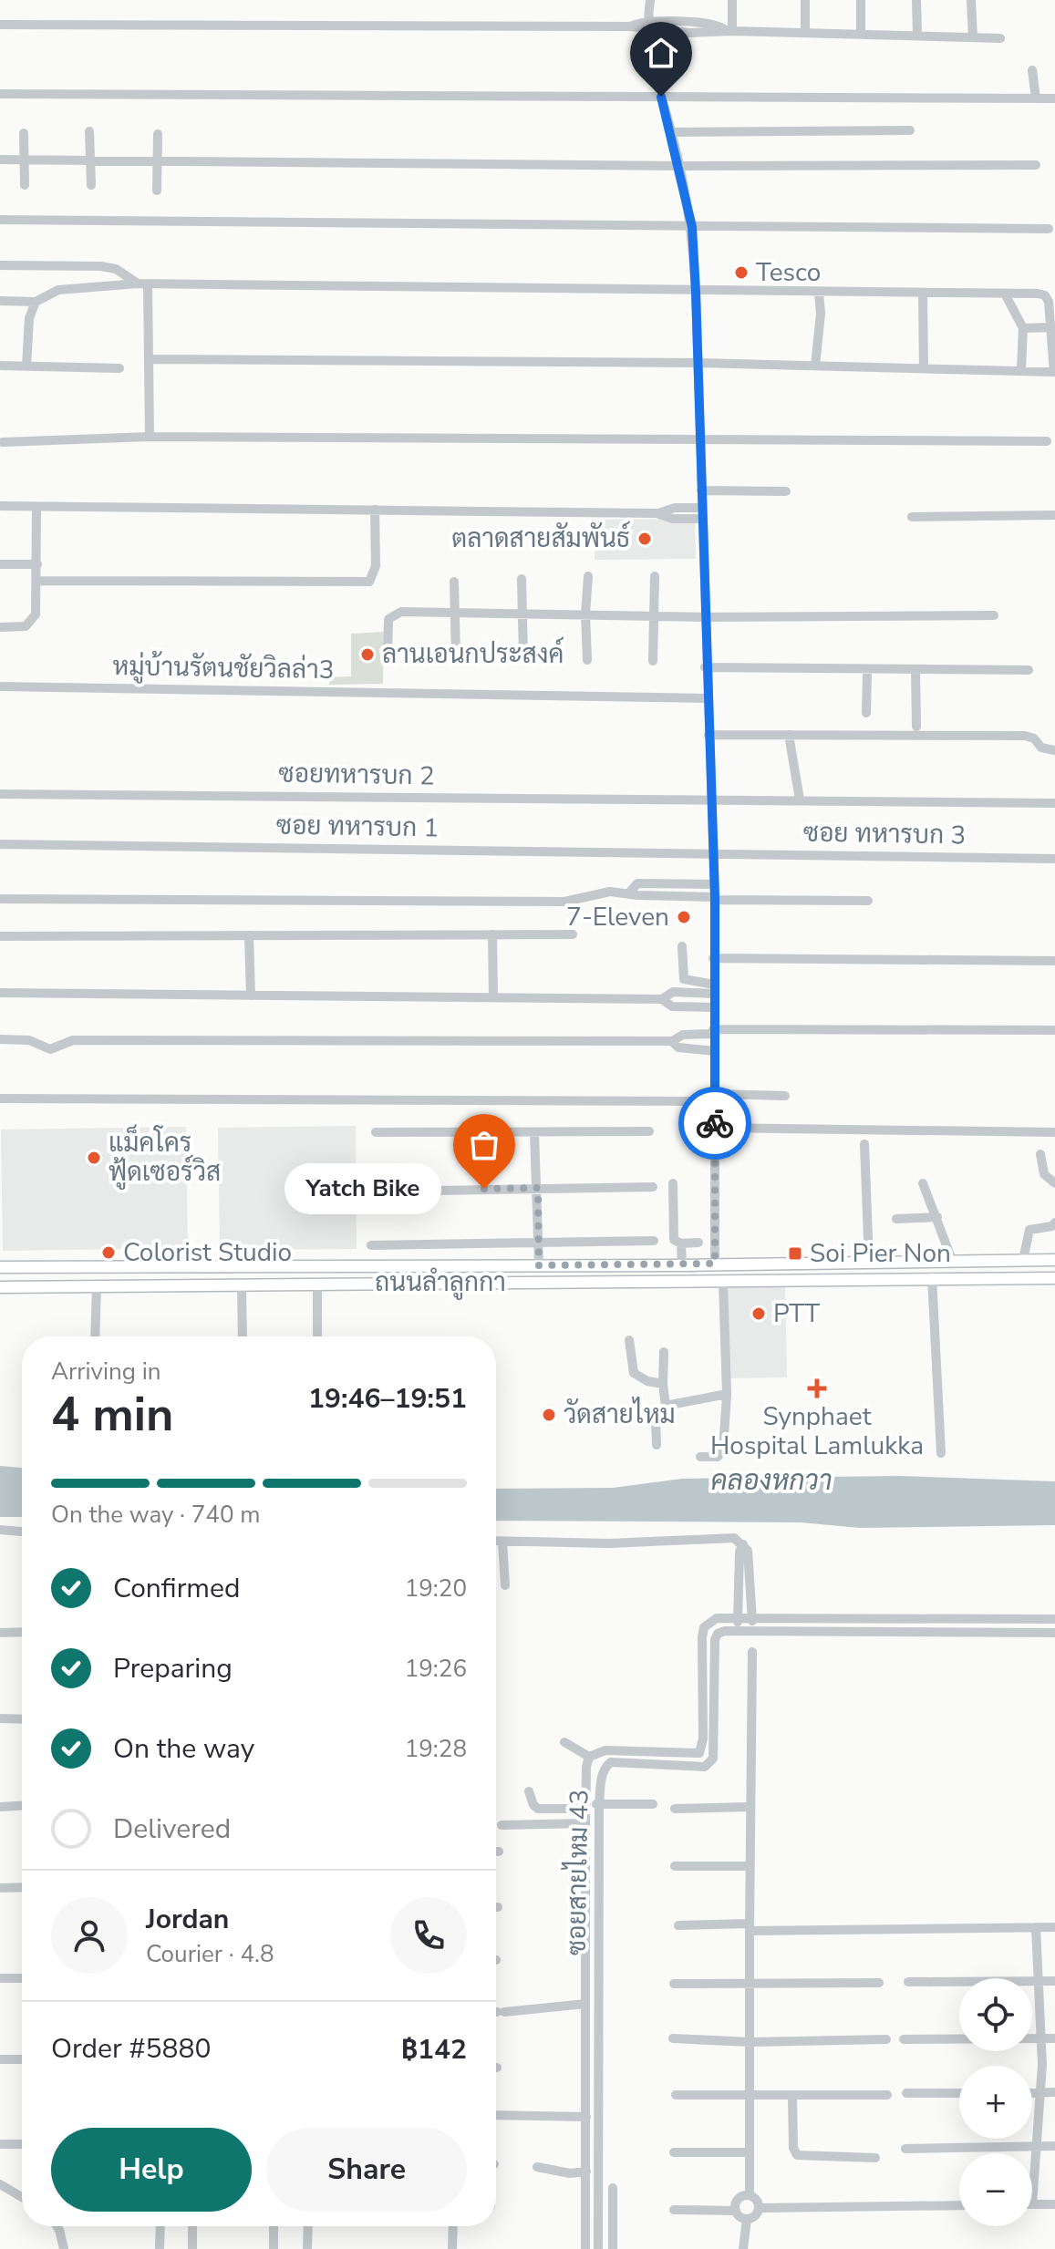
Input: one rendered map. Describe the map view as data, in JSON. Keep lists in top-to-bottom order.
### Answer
{
  "streets": {
    "main road": ["ถนนลำลูกกา"],
    "street": [
      "หมู่บ้านรัตนชัยวิลล่า3",
      "ซอยทหารบก 2",
      "ซอย ทหารบก 1",
      "ซอย ทหารบก 3",
      "ซอยสายไหม 43"
    ]
  },
  "crossings": [
    ["ซอย ทหารบก 1", "ซอย ทหารบก 3"]
  ],
  "water": ["คลองหกวา"],
  "places": {
    "other": [
      "Tesco",
      "ตลาดสายสัมพันธ์",
      "ลานเอนกประสงค์",
      "7-Eleven",
      "แม็คโคร ฟู้ดเซอร์วิส",
      "Yatch Bike",
      "Colorist Studio",
      "PTT",
      "วัดสายไหม"
    ],
    "transit": ["Soi Pier Non"],
    "health": ["Synphaet Hospital Lamlukka"]
  },
  "page": {
    "bubble": "Yatch Bike",
    "heading": ["4 min", "Arriving in", "19:46–19:51"],
    "panel": [
      "Jordan",
      "Courier · 4.8",
      "Order #5880",
      "฿142"
    ],
    "bar": "On the way · 740 m",
    "list": [
      ["Confirmed", "19:20"],
      ["Preparing", "19:26"],
      ["On the way", "19:28"],
      "Delivered"
    ],
    "map_buttons": ["+", "−"],
    "buttons": ["Help", "Share"]
  }
}
